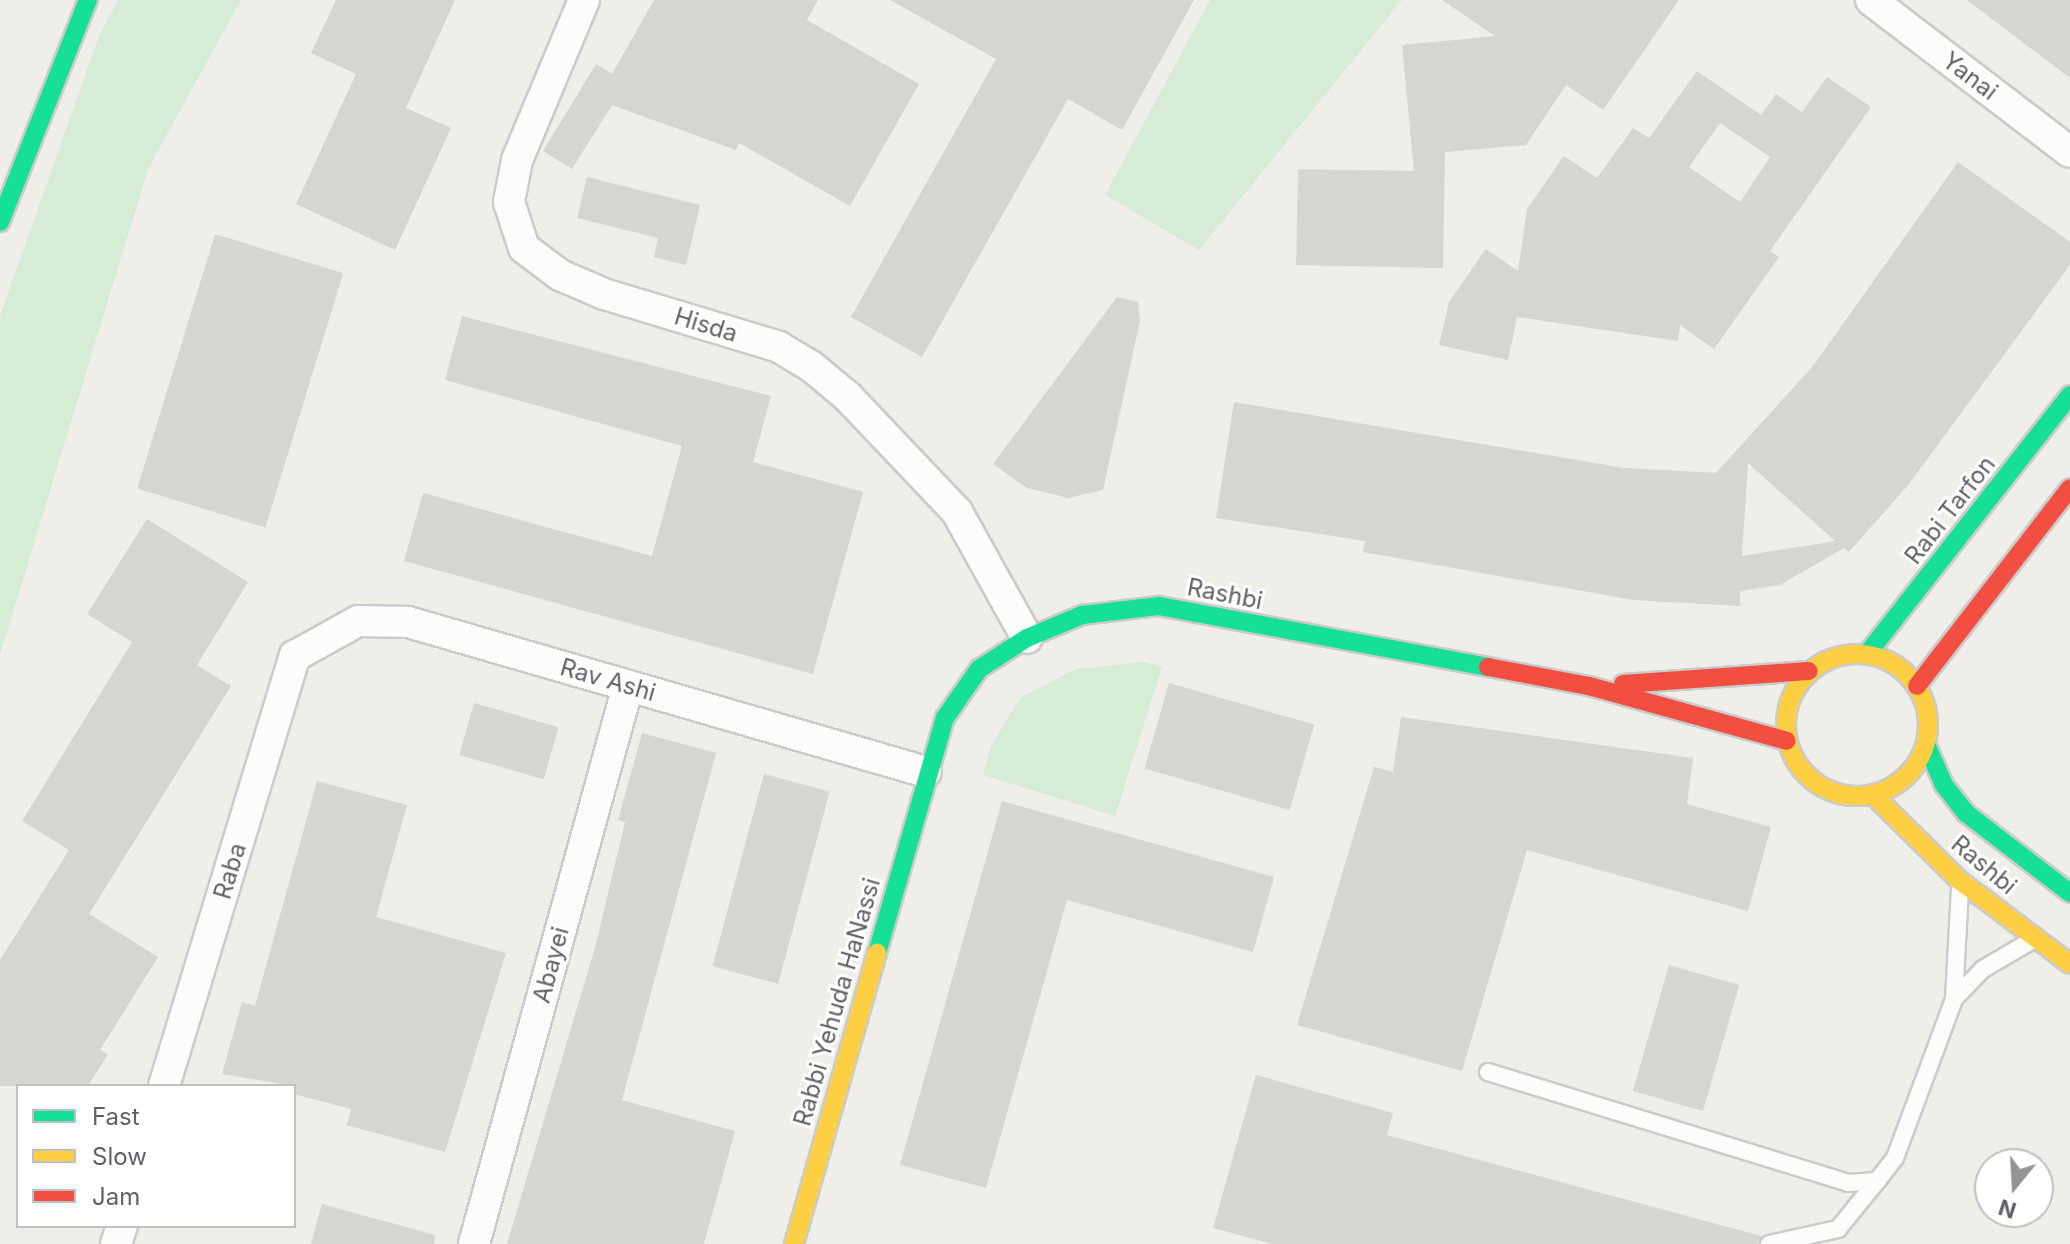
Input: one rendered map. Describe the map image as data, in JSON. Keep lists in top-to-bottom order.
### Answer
{
  "streets": {
    "street": [
      "Yanai",
      "Hisda",
      "Rabi Tarfon",
      "Rashbi",
      "Rav Ashi",
      "Raba",
      "Abayei",
      "Rabbi Yehuda HaNassi"
    ]
  },
  "crossings": [
    ["Hisda", "Rashbi"],
    ["Rabi Tarfon", "Rashbi"],
    ["Rashbi", "Rav Ashi"],
    ["Rashbi", "Rabbi Yehuda HaNassi"],
    ["Rav Ashi", "Raba"],
    ["Rav Ashi", "Abayei"],
    ["Rav Ashi", "Rabbi Yehuda HaNassi"]
  ],
  "legend": ["Fast", "Slow", "Jam"],
  "north": "bottom"
}
